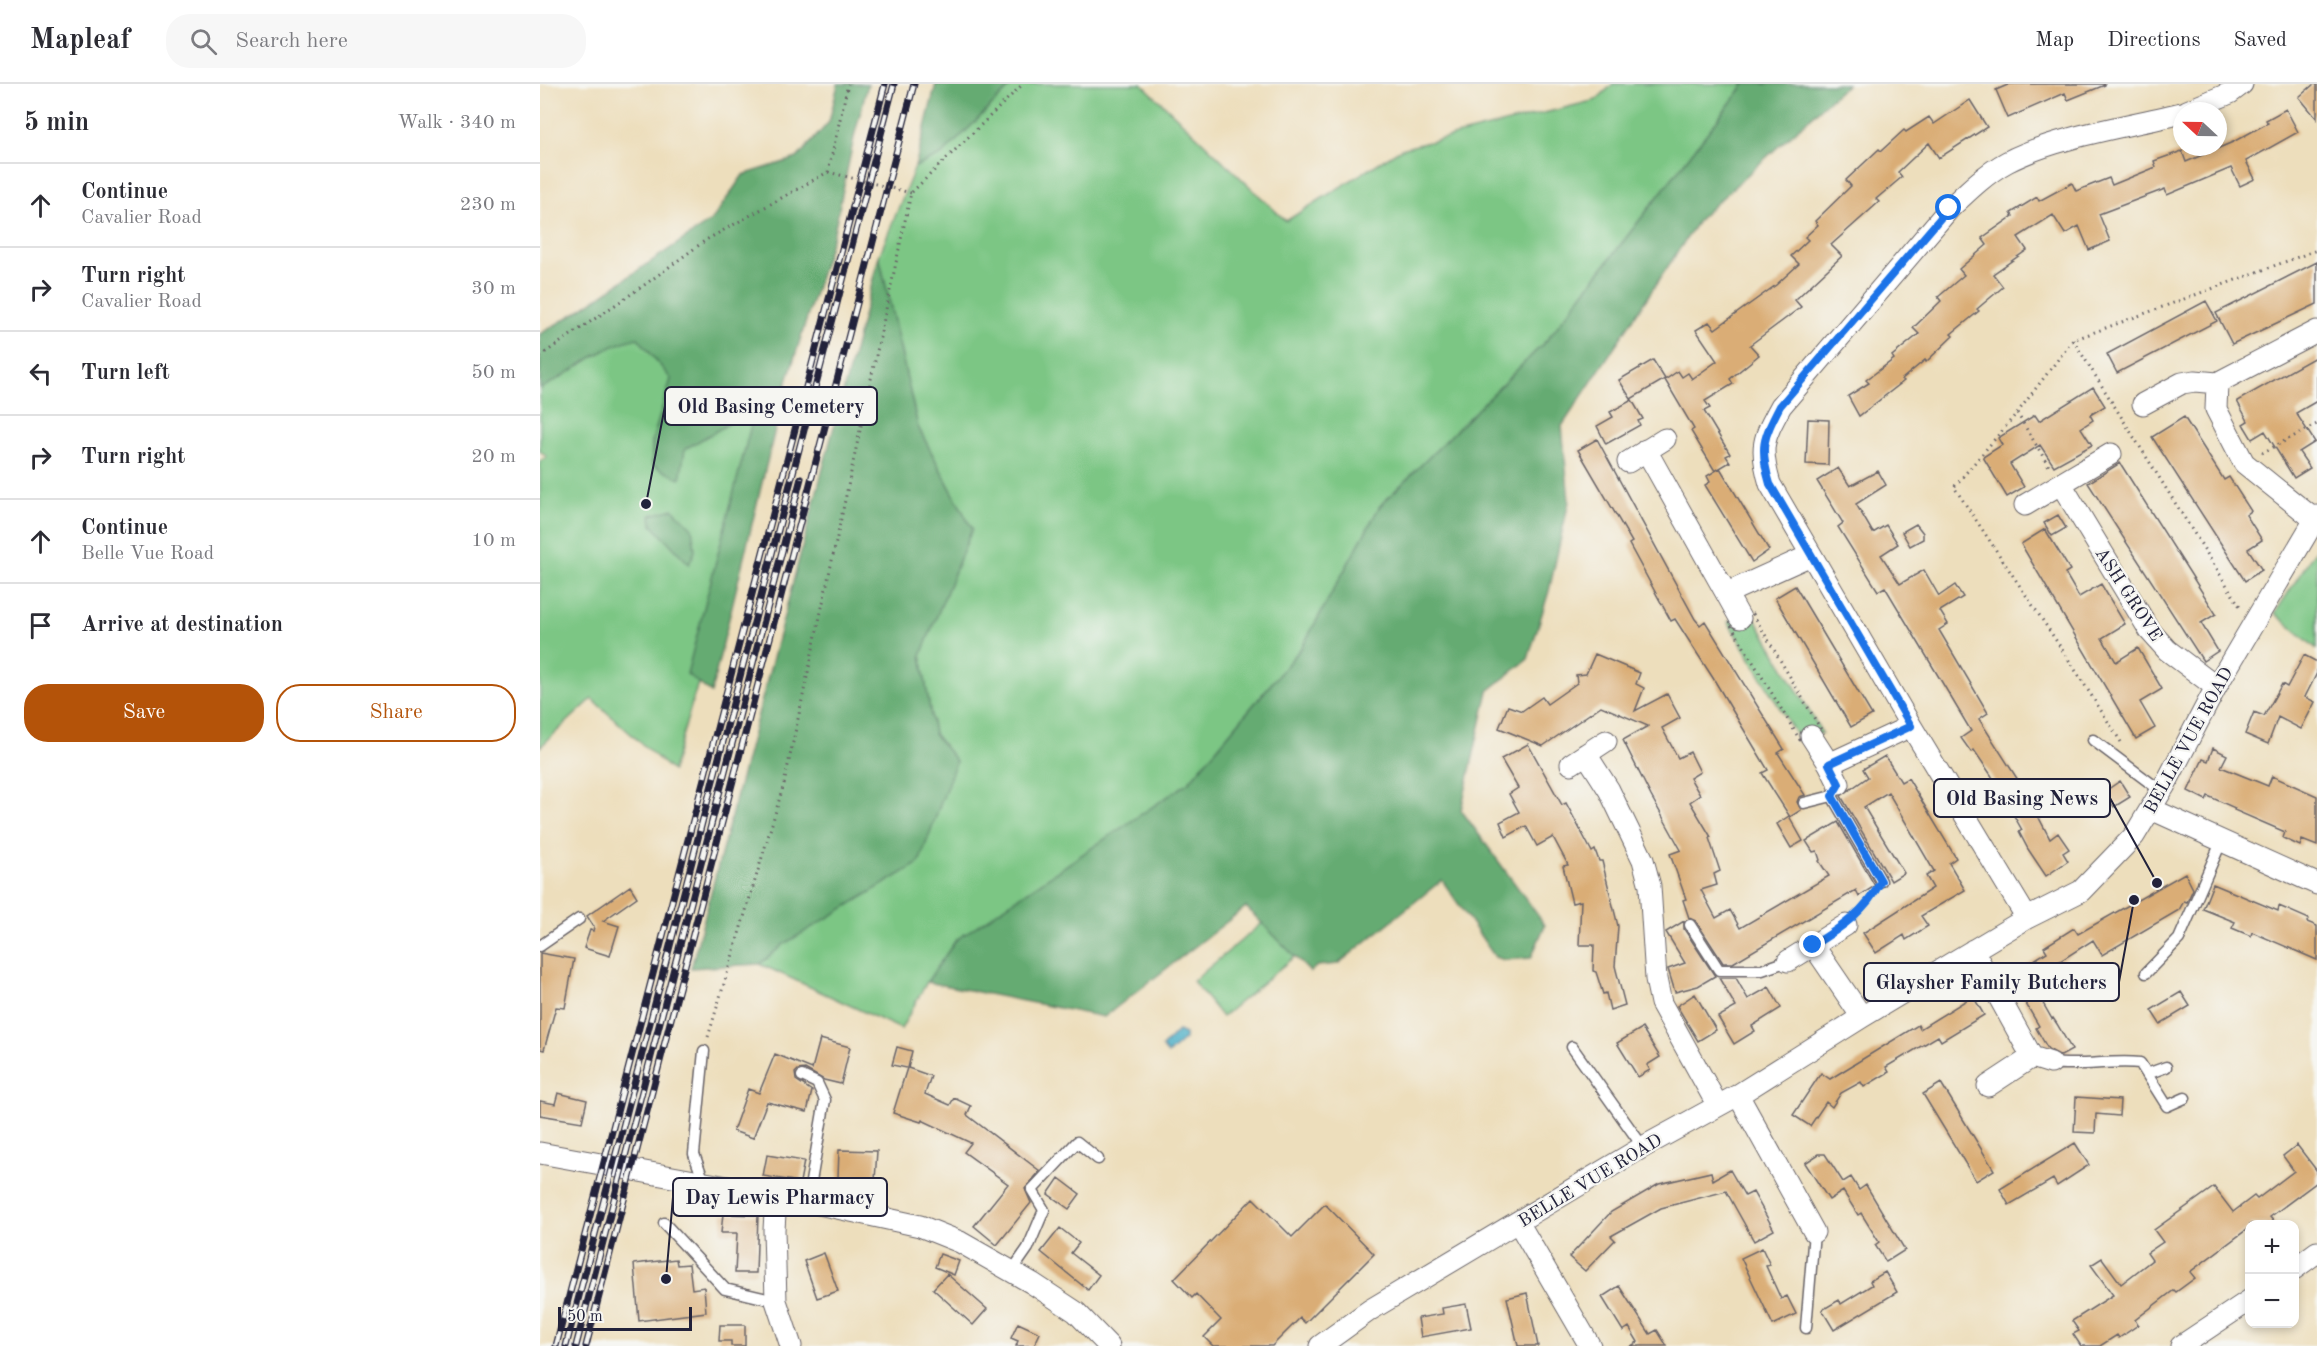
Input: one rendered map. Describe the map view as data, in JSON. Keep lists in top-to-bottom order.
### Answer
{
  "streets": {
    "street": ["ASH GROVE", "BELLE VUE ROAD"]
  },
  "crossings": [
    ["ASH GROVE", "BELLE VUE ROAD"]
  ],
  "places": [
    "Old Basing Cemetery",
    "Old Basing News",
    "Glaysher Family Butchers",
    "Day Lewis Pharmacy"
  ],
  "scale_bar": "50 m",
  "north": "left",
  "page": {
    "header": "Mapleaf",
    "search": "Search here",
    "nav": ["Map", "Directions", "Saved"],
    "heading": ["5 min", "Walk · 340 m"],
    "list": [
      ["Continue", "Cavalier Road", "230 m"],
      ["Turn right", "Cavalier Road", "30 m"],
      ["Turn left", "50 m"],
      ["Turn right", "20 m"],
      ["Continue", "Belle Vue Road", "10 m"],
      "Arrive at destination"
    ],
    "buttons": ["Save", "Share"],
    "map_buttons": ["+", "−"],
    "scale": "50 m"
  }
}
